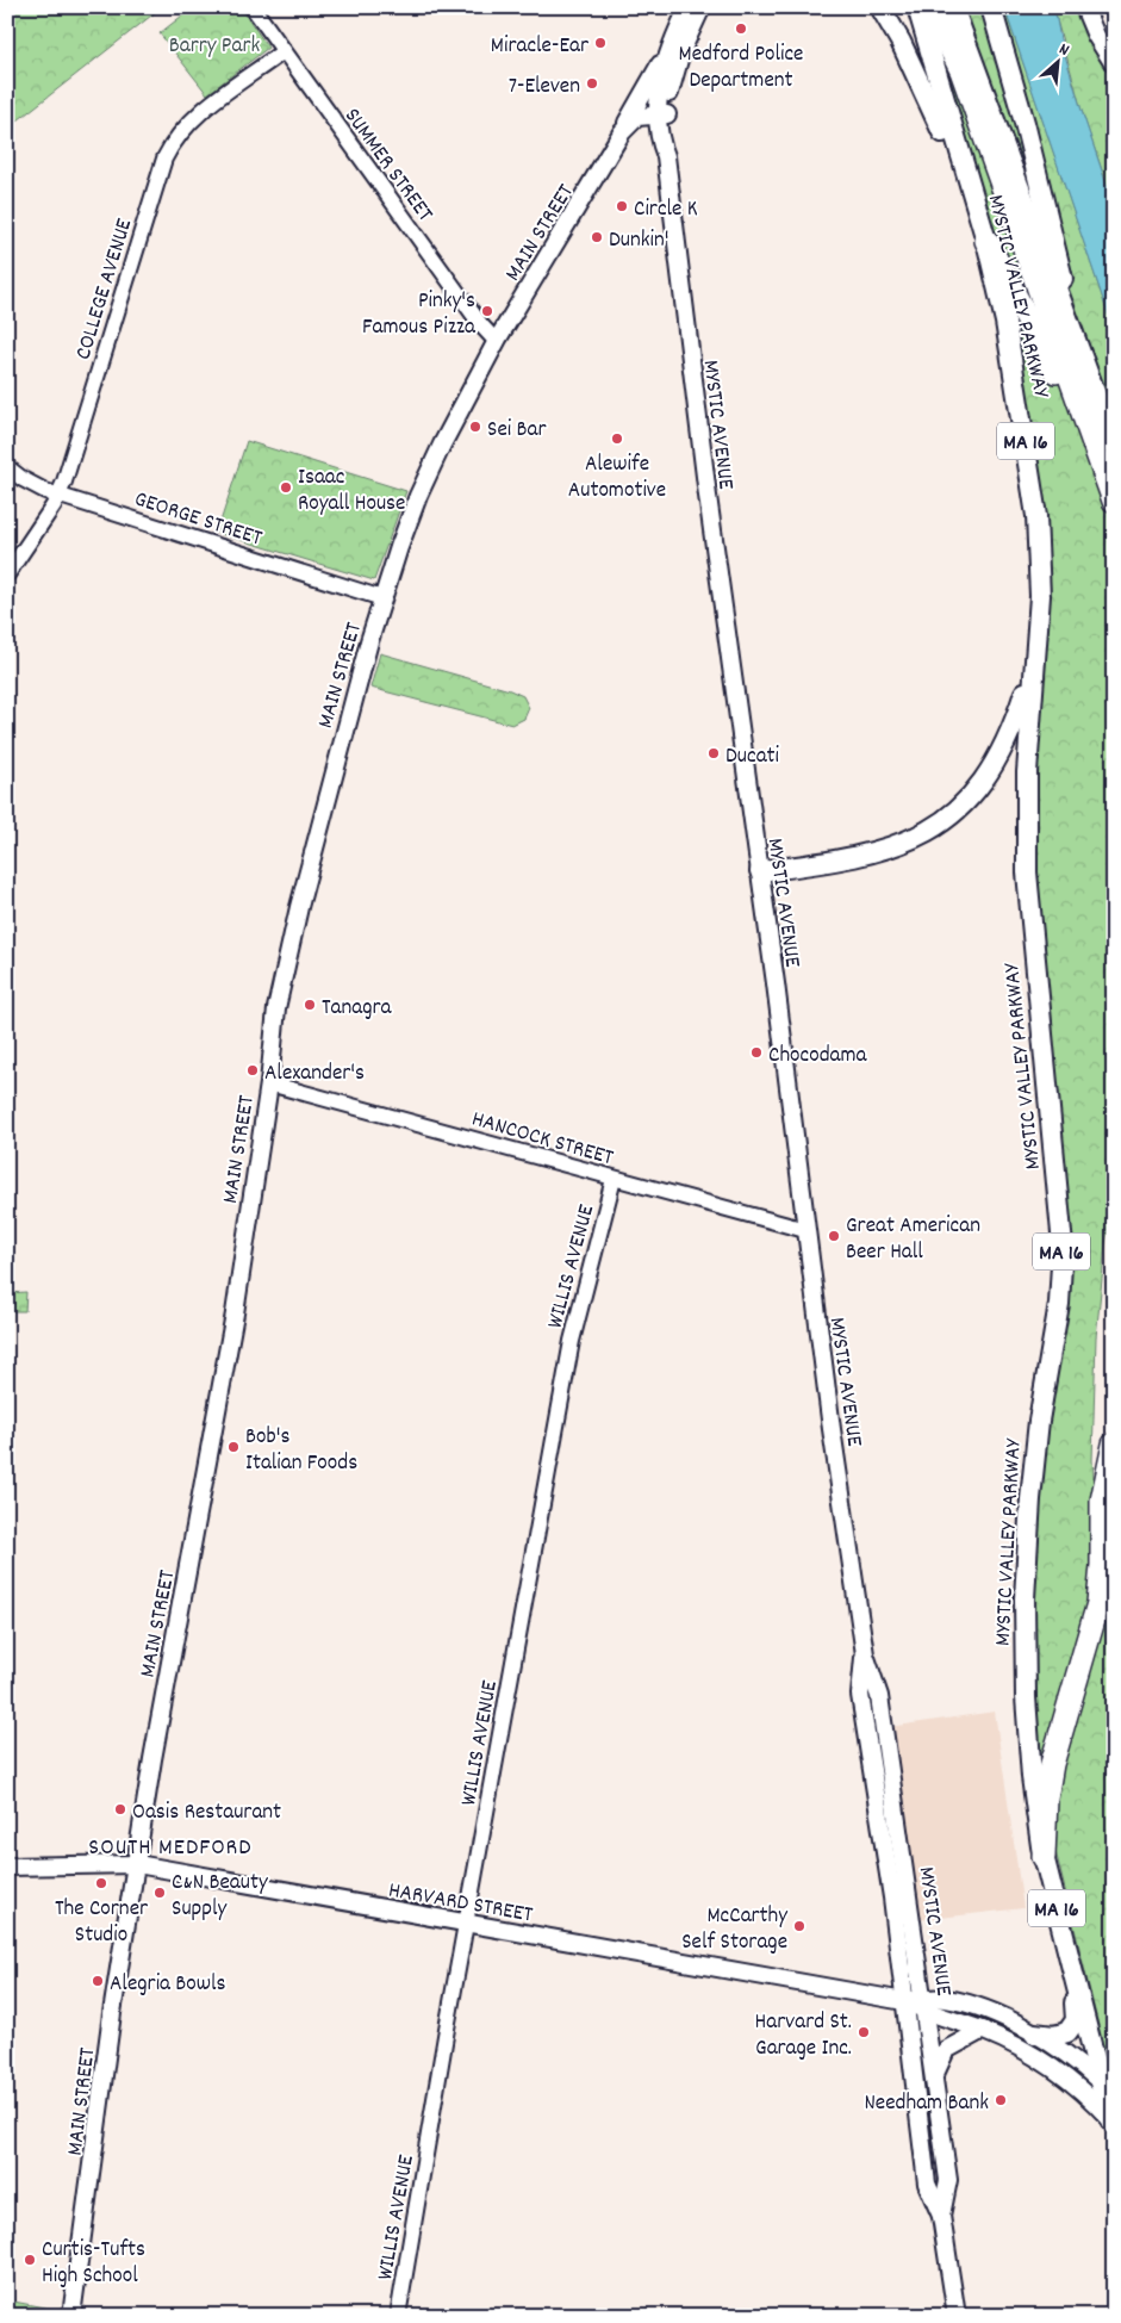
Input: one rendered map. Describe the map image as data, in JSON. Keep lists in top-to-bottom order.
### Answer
{
  "streets": {
    "highway": ["MYSTIC VALLEY PARKWAY", "MA 16"],
    "main road": ["MAIN STREET", "MYSTIC AVENUE", "HARVARD STREET"],
    "street": [
      "SUMMER STREET",
      "COLLEGE AVENUE",
      "GEORGE STREET",
      "HANCOCK STREET",
      "WILLIS AVENUE"
    ]
  },
  "crossings": [
    ["SUMMER STREET", "MAIN STREET"],
    ["SUMMER STREET", "COLLEGE AVENUE"],
    ["MAIN STREET", "MYSTIC AVENUE"],
    ["MAIN STREET", "GEORGE STREET"],
    ["MAIN STREET", "HANCOCK STREET"],
    ["MAIN STREET", "HARVARD STREET"],
    ["COLLEGE AVENUE", "GEORGE STREET"],
    ["MYSTIC VALLEY PARKWAY", "HARVARD STREET"],
    ["MYSTIC AVENUE", "HANCOCK STREET"],
    ["MYSTIC AVENUE", "HARVARD STREET"],
    ["HANCOCK STREET", "WILLIS AVENUE"],
    ["WILLIS AVENUE", "HARVARD STREET"]
  ],
  "districts": ["SOUTH MEDFORD"],
  "parks": ["Barry Park"],
  "places": [
    "Medford Police Department",
    "Miracle-Ear",
    "7-Eleven",
    "Circle K",
    "Dunkin'",
    "Pinky's Famous Pizza",
    "Sei Bar",
    "Alewife Automotive",
    "Isaac Royall House",
    "Ducati",
    "Tanagra",
    "Chocodama",
    "Alexander's",
    "Great American Beer Hall",
    "Bob's Italian Foods",
    "Oasis Restaurant",
    "The Corner Studio",
    "C&N Beauty Supply",
    "McCarthy Self Storage",
    "Alegria Bowls",
    "Harvard St. Garage Inc.",
    "Needham Bank",
    "Curtis-Tufts High School"
  ],
  "north": "top right"
}
